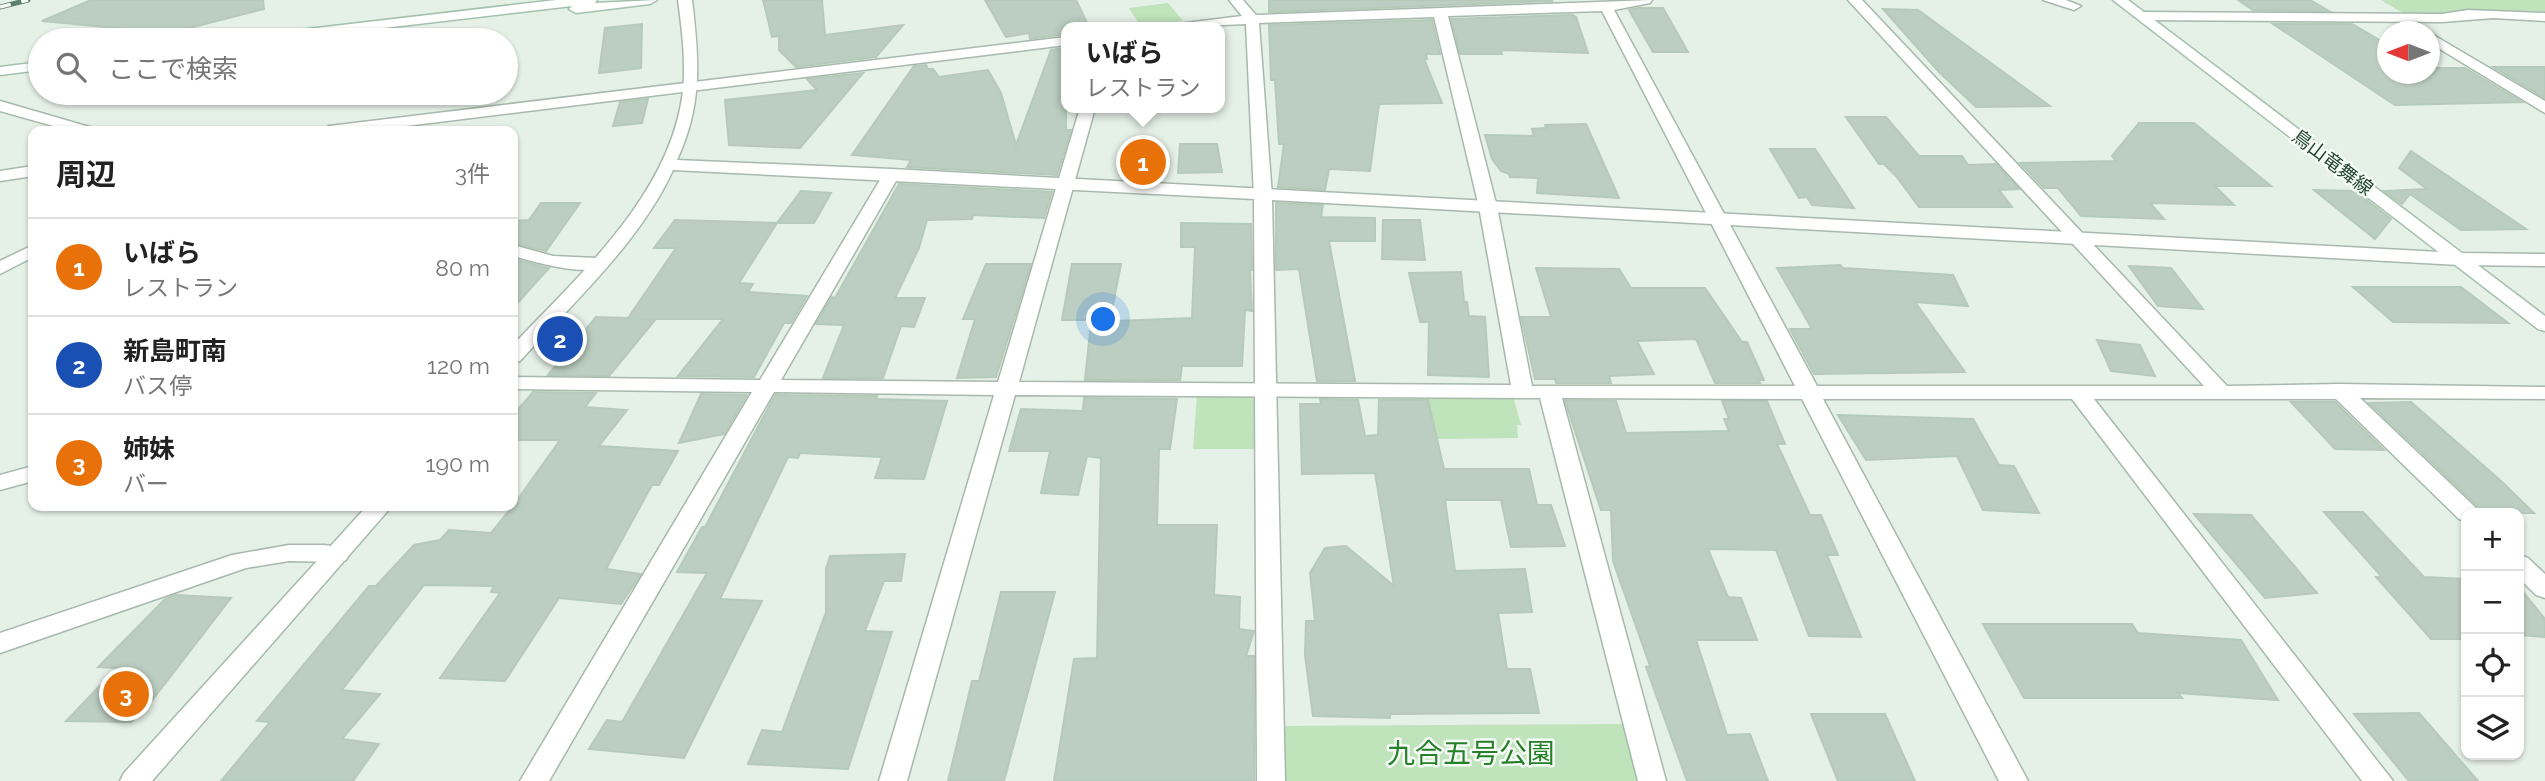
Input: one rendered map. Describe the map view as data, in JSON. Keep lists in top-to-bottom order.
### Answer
{
  "streets": {
    "street": ["鳥山竜舞線"]
  },
  "parks": ["九合五号公園"],
  "north": "left",
  "page": {
    "popup": ["いばら", "レストラン"],
    "search": "ここで検索",
    "heading": ["周辺", "3件"],
    "pins": ["1", "2", "3"],
    "list": [
      {
        "mark": "1",
        "name": "いばら",
        "note": "レストラン",
        "value": "80 m"
      },
      {
        "mark": "2",
        "name": "新島町南",
        "note": "バス停",
        "value": "120 m"
      },
      {
        "mark": "3",
        "name": "姉妹",
        "note": "バー",
        "value": "190 m"
      }
    ],
    "map_buttons": ["+", "−"]
  }
}
